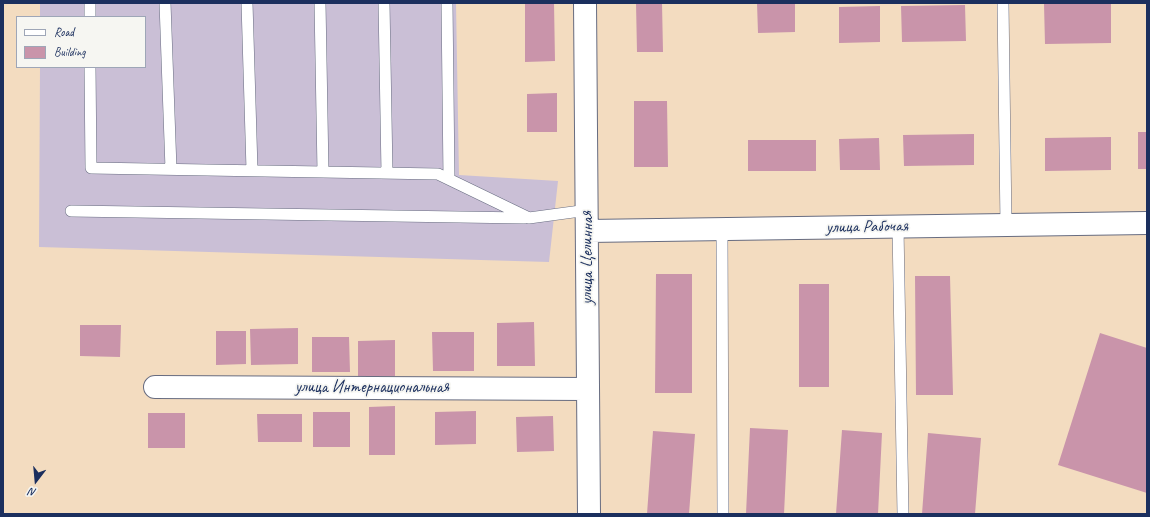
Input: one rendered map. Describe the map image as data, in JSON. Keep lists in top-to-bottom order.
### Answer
{
  "streets": {
    "street": ["улица Рабочая", "улица Целинная", "улица Интернациональная"]
  },
  "crossings": [
    ["улица Рабочая", "улица Целинная"],
    ["улица Целинная", "улица Интернациональная"]
  ],
  "legend": ["Road", "Building"],
  "north": "bottom"
}
